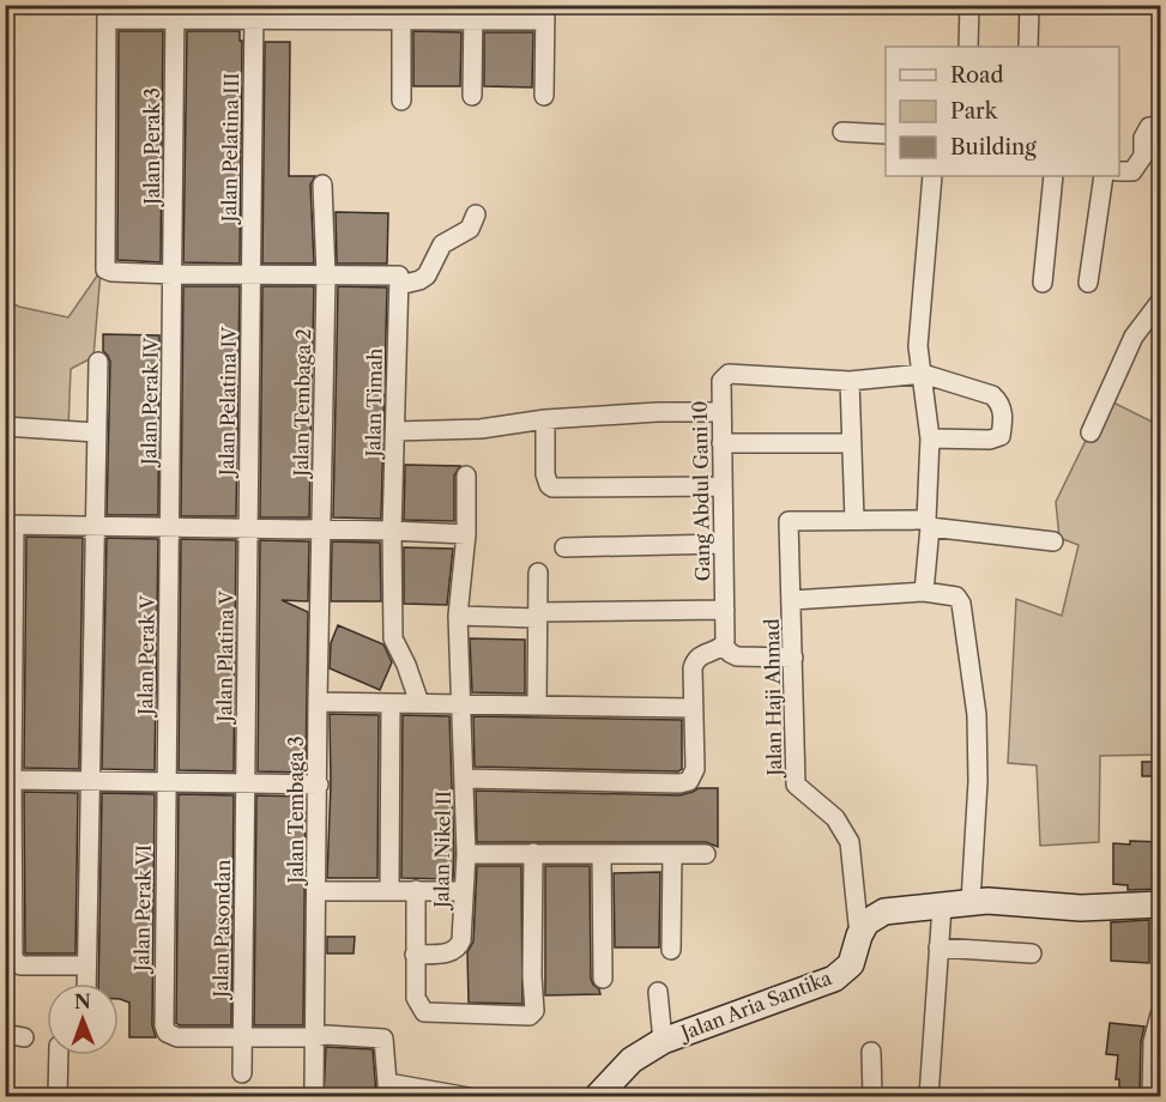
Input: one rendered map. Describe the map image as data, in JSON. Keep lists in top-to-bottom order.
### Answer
{
  "streets": {
    "street": [
      "Jalan Perak 3",
      "Jalan Pelatina III",
      "Jalan Perak IV",
      "Jalan Pelatina IV",
      "Jalan Tembaga 2",
      "Jalan Timah",
      "Gang Abdul Gani 10",
      "Jalan Perak V",
      "Jalan Platina V",
      "Jalan Haji Ahmad",
      "Jalan Tembaga 3",
      "Jalan Nikel II",
      "Jalan Perak VI",
      "Jalan Pasondan",
      "Jalan Aria Santika"
    ]
  },
  "crossings": [
    ["Jalan Perak 3", "Jalan Perak IV"],
    ["Jalan Pelatina III", "Jalan Pelatina IV"],
    ["Jalan Perak IV", "Jalan Perak V"],
    ["Jalan Pelatina IV", "Jalan Platina V"],
    ["Jalan Tembaga 2", "Jalan Tembaga 3"],
    ["Jalan Perak V", "Jalan Perak VI"],
    ["Jalan Platina V", "Jalan Pasondan"],
    ["Jalan Haji Ahmad", "Jalan Aria Santika"],
    ["Jalan Perak VI", "Jalan Pasondan"]
  ],
  "legend": ["Road", "Park", "Building"],
  "north": "top"
}
